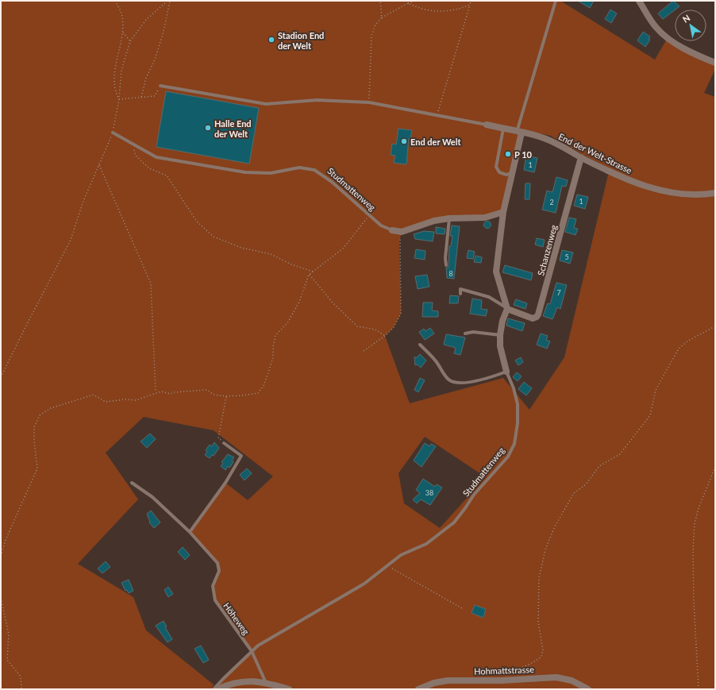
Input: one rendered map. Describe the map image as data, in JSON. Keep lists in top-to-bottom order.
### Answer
{
  "streets": {
    "street": [
      "End der Welt-Strasse",
      "Studmattenweg",
      "Schanzenweg",
      "Hohmattstrasse"
    ],
    "lane": ["Höheweg"]
  },
  "crossings": [
    ["End der Welt-Strasse", "Schanzenweg"],
    ["Studmattenweg", "Schanzenweg"],
    ["Studmattenweg", "Höheweg"]
  ],
  "places": [
    "Stadion End der Welt",
    "Halle End der Welt",
    "End der Welt",
    "P 10"
  ],
  "house_numbers": [
    "1",
    "1",
    "2",
    "5",
    "8",
    "7",
    "38"
  ],
  "north": "top left"
}
